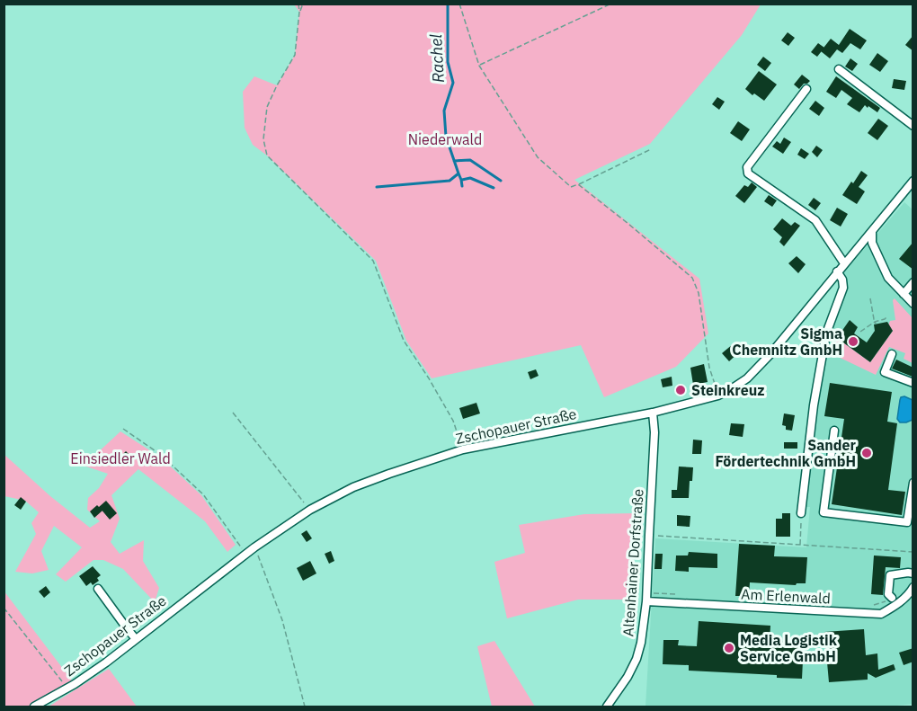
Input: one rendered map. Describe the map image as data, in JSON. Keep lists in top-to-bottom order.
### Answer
{
  "streets": {
    "street": ["Zschopauer Straße", "Altenhainer Dorfstraße", "Am Erlenwald"]
  },
  "crossings": [
    ["Zschopauer Straße", "Altenhainer Dorfstraße"],
    ["Altenhainer Dorfstraße", "Am Erlenwald"]
  ],
  "water": ["Rachel"],
  "parks": ["Niederwald", "Einsiedler Wald"],
  "places": [
    "Sigma Chemnitz GmbH",
    "Steinkreuz",
    "Sander Fördertechnik GmbH",
    "Media Logistik Service GmbH"
  ]
}
